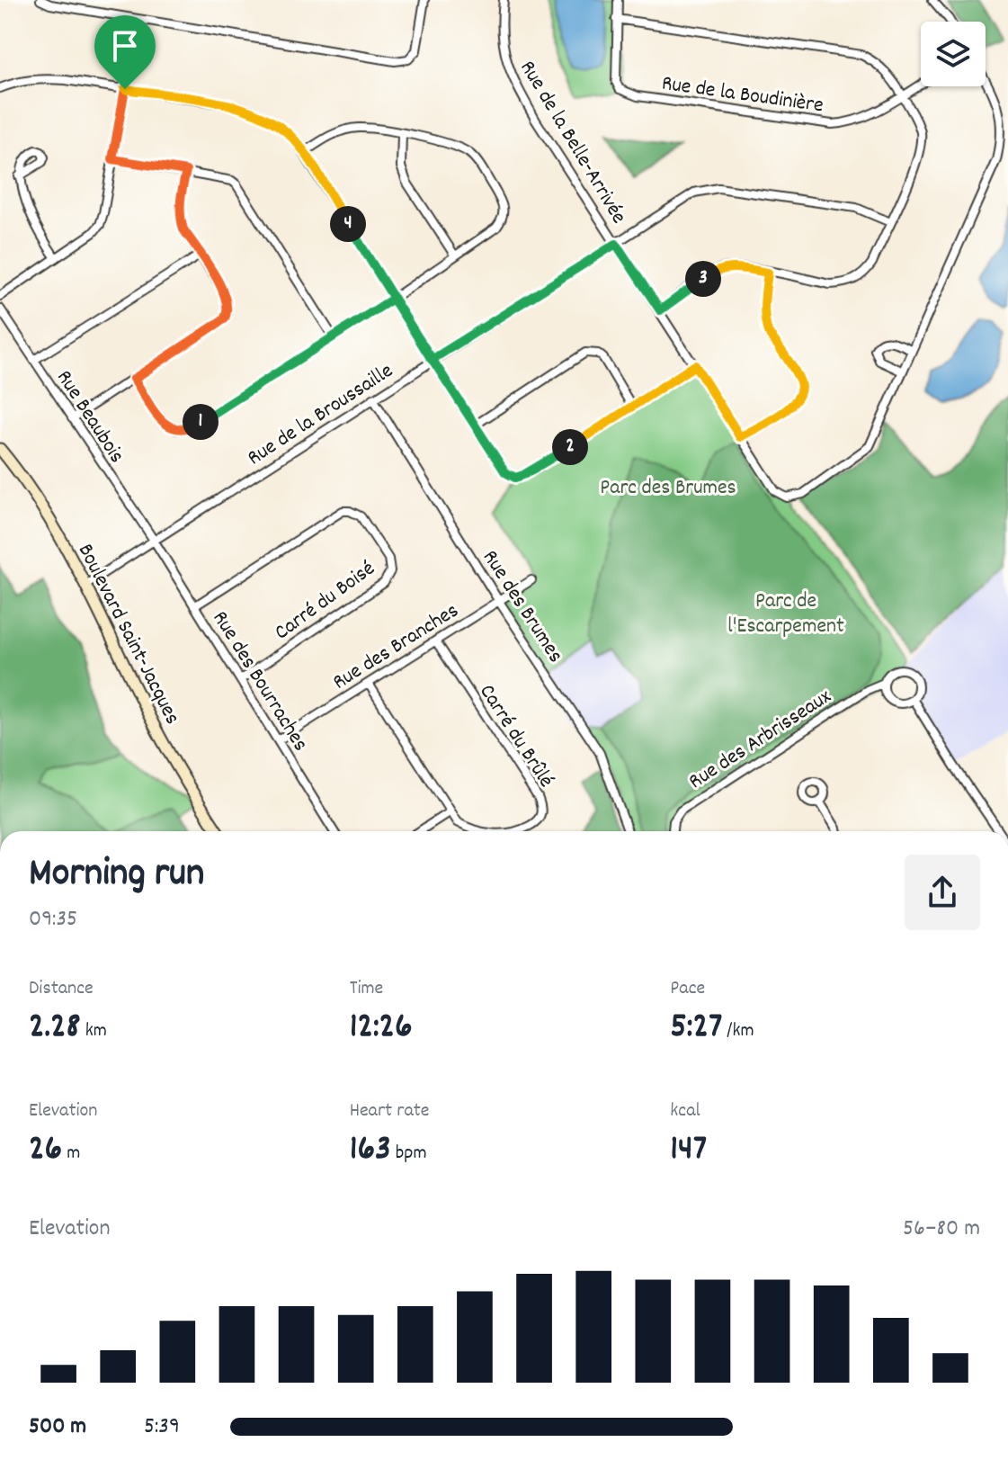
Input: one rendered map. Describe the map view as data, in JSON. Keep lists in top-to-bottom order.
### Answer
{
  "streets": {
    "street": [
      "Rue de la Boudinière",
      "Rue de la Belle-Arrivée",
      "Rue de la Broussaille",
      "Rue Beaubois",
      "Carré du Boisé",
      "Rue des Brumes",
      "Boulevard Saint-Jacques",
      "Rue des Branches",
      "Rue des Bourraches",
      "Carré du Brûlé",
      "Rue des Arbrisseaux"
    ]
  },
  "crossings": [
    ["Rue de la Belle-Arrivée", "Rue de la Broussaille"],
    ["Rue de la Broussaille", "Rue Beaubois"],
    ["Rue de la Broussaille", "Rue des Brumes"],
    ["Rue de la Broussaille", "Boulevard Saint-Jacques"],
    ["Rue de la Broussaille", "Rue des Bourraches"],
    ["Rue Beaubois", "Rue des Bourraches"],
    ["Carré du Boisé", "Rue des Bourraches"],
    ["Rue des Brumes", "Rue des Branches"],
    ["Rue des Branches", "Rue des Bourraches"],
    ["Rue des Branches", "Carré du Brûlé"]
  ],
  "parks": ["Parc des Brumes", "Parc de l'Escarpement"],
  "page": {
    "pins": [
      "4",
      "3",
      "1",
      "2"
    ],
    "heading": ["Morning run", "09:35"],
    "stats": [
      ["Distance", "2.28 km"],
      ["Time", "12:26"],
      ["Pace", "5:27 /km"],
      ["Elevation", "26 m"],
      ["Heart rate", "163 bpm"],
      ["kcal", "147"]
    ],
    "chart": ["Elevation", "56–80 m"],
    "list": [
      {
        "name": "500 m",
        "note": "5:39"
      }
    ]
  }
}
